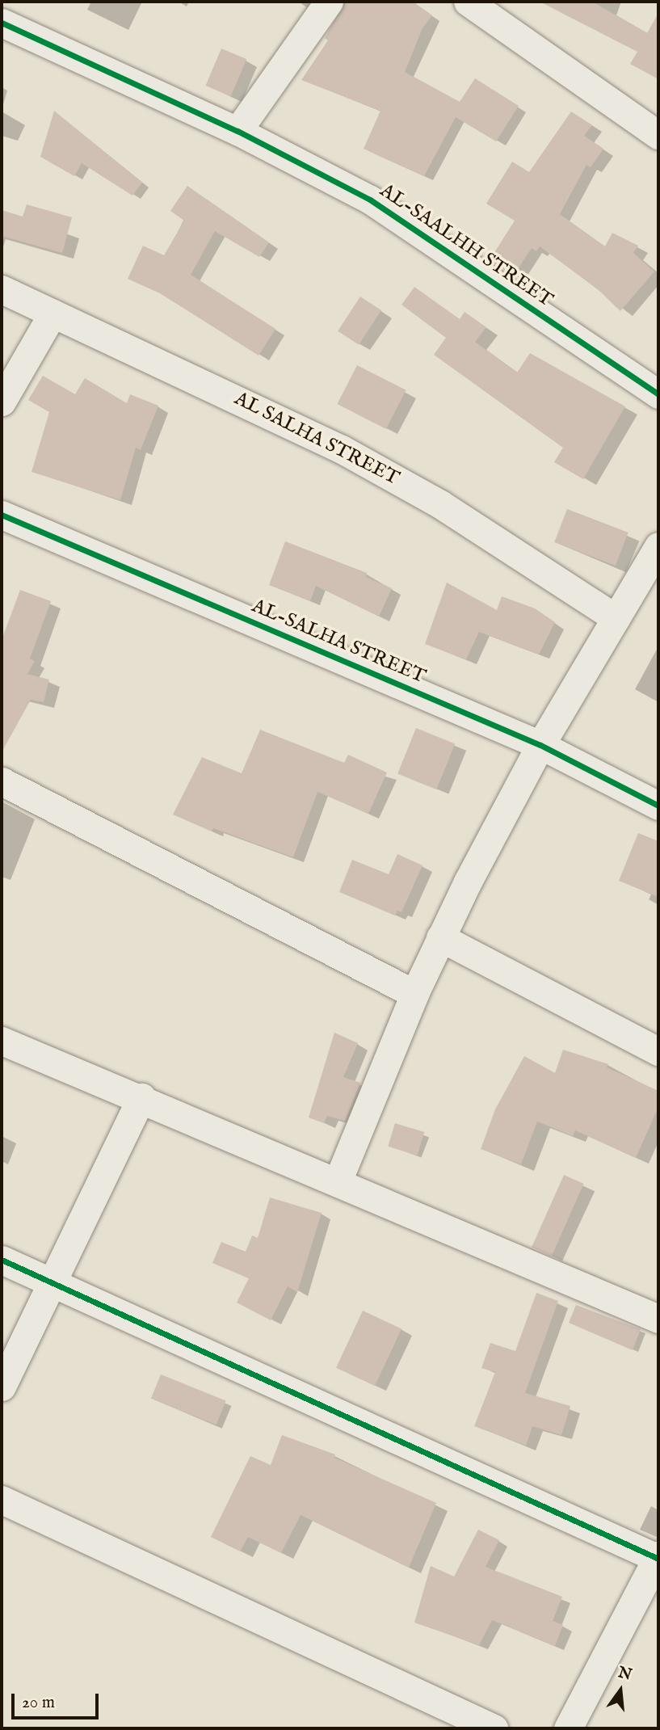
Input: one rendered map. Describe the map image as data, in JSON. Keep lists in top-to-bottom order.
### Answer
{
  "streets": {
    "street": ["AL-SAALHH STREET", "AL SALHA STREET", "AL-SALHA STREET"]
  },
  "scale_bar": "20 m",
  "north": "top"
}
